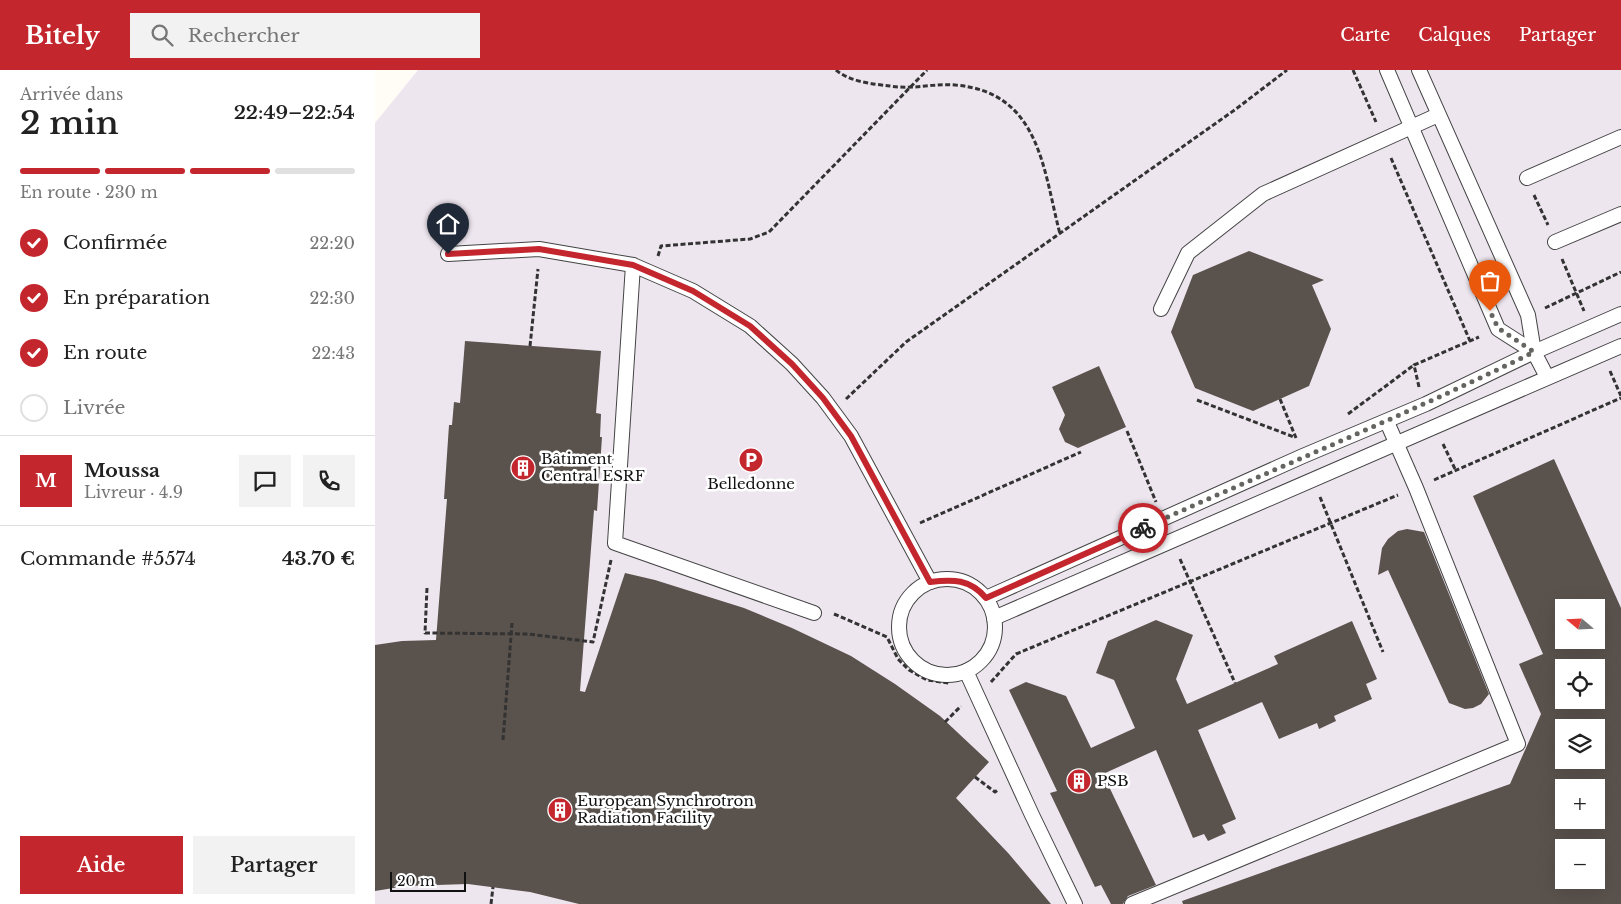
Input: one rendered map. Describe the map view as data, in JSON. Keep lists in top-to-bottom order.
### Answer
{
  "places": {
    "parking": ["Belledonne"],
    "building": ["Bâtiment Central ESRF", "PSB", "European Synchrotron Radiation Facility"]
  },
  "scale_bar": "20 m",
  "north": "left",
  "page": {
    "header": "Bitely",
    "search": "Rechercher",
    "nav": ["Carte", "Calques", "Partager"],
    "heading": ["2 min", "Arrivée dans", "22:49–22:54"],
    "panel": [
      "Moussa",
      "Livreur · 4.9",
      "Commande #5574",
      "43.70 €"
    ],
    "bar": "En route · 230 m",
    "list": [
      ["Confirmée", "22:20"],
      ["En préparation", "22:30"],
      ["En route", "22:43"],
      "Livrée"
    ],
    "round": "M",
    "map_buttons": ["+", "−"],
    "buttons": ["Aide", "Partager"],
    "scale": "20 m"
  }
}
